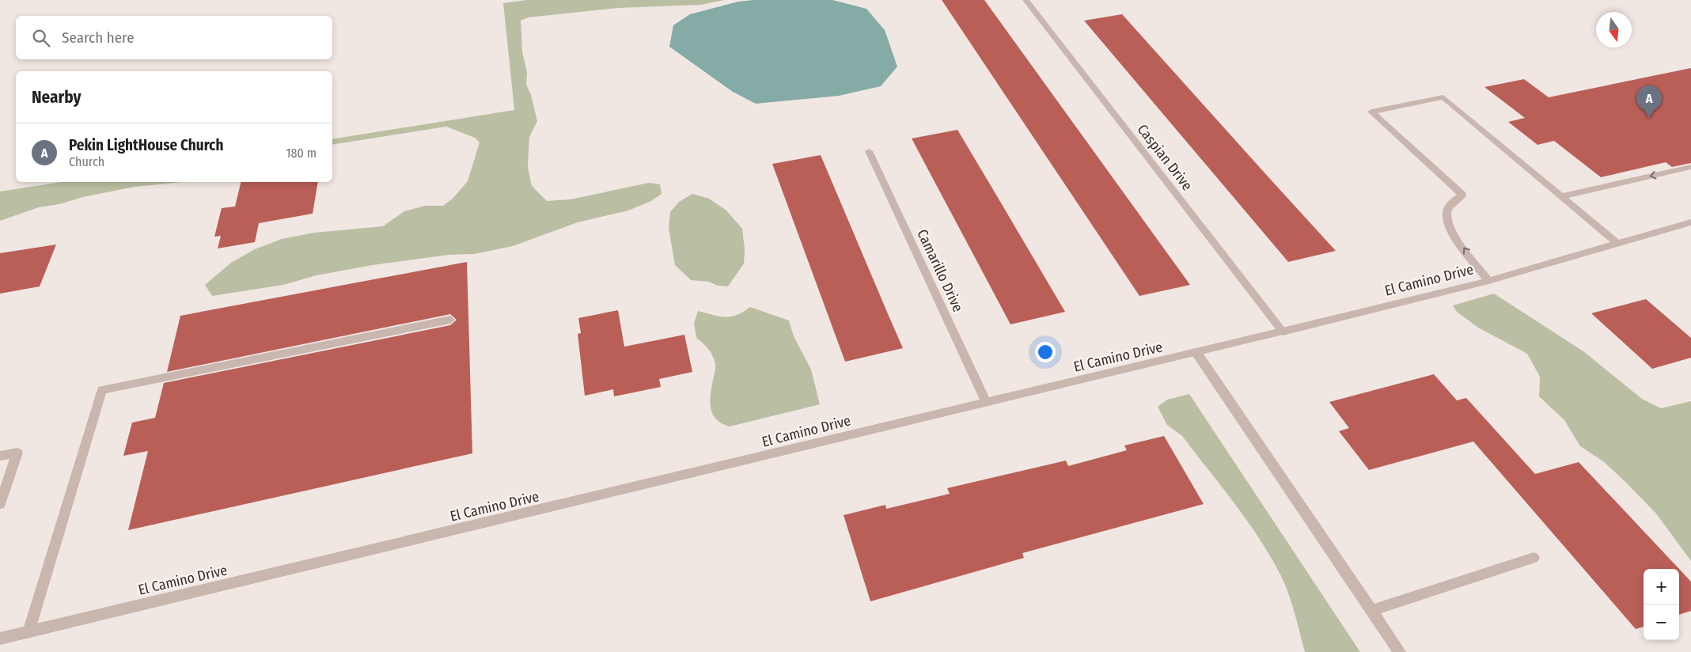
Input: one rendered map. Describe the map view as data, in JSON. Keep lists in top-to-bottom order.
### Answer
{
  "streets": {
    "street": ["Caspian Drive", "Camarillo Drive", "El Camino Drive"]
  },
  "crossings": [
    ["Caspian Drive", "El Camino Drive"],
    ["Camarillo Drive", "El Camino Drive"]
  ],
  "north": "bottom",
  "page": {
    "search": "Search here",
    "heading": "Nearby",
    "pins": "A",
    "list": [
      {
        "mark": "A",
        "name": "Pekin LightHouse Church",
        "note": "Church",
        "value": "180 m"
      }
    ],
    "map_buttons": ["+", "−"]
  }
}
